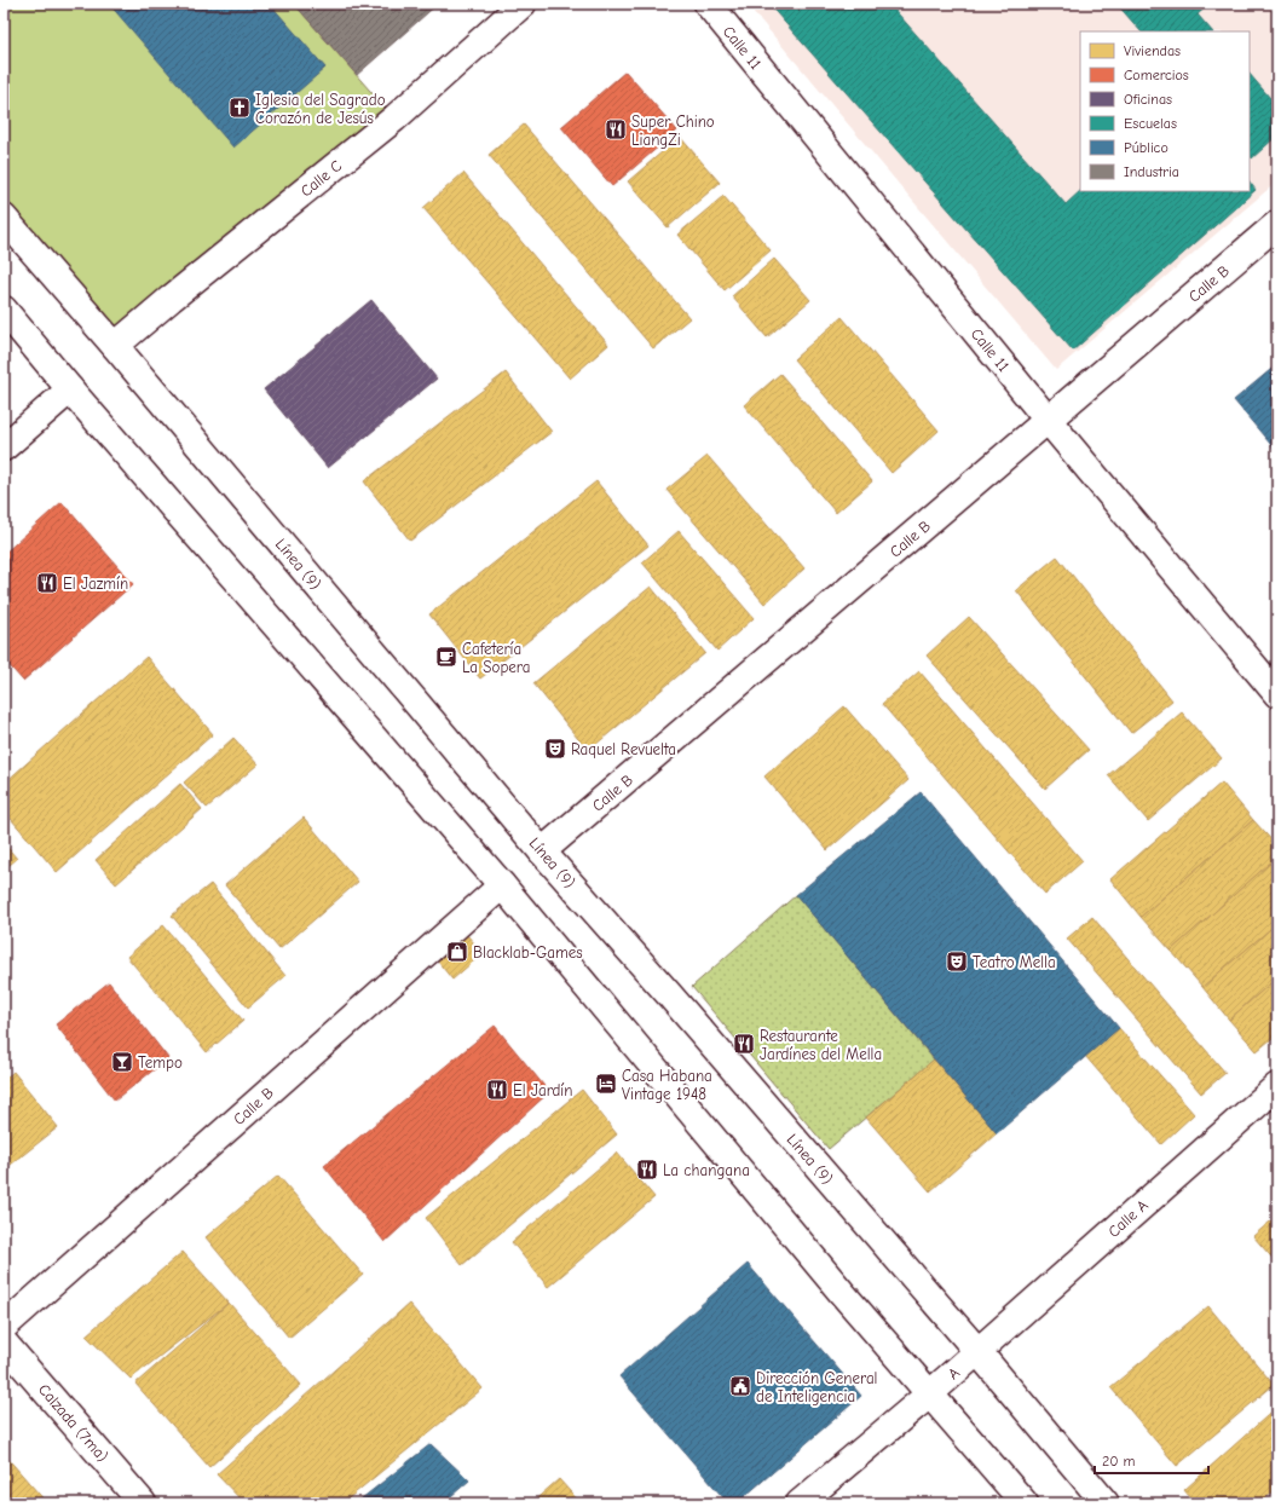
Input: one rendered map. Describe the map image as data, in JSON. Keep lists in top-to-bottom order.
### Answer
{
  "streets": {
    "street": [
      "Calle 11",
      "Calle C",
      "Calle B",
      "Línea (9)",
      "Calle A",
      "A",
      "Calzada (7ma)"
    ]
  },
  "crossings": [
    ["Calle 11", "Calle B"],
    ["Calle C", "Línea (9)"],
    ["Calle B", "Línea (9)"],
    ["Línea (9)", "Calle A"],
    ["Línea (9)", "A"],
    ["Calle A", "A"]
  ],
  "places": {
    "church": ["Iglesia del Sagrado Corazón de Jesús"],
    "restaurant": [
      "Super Chino LiangZi",
      "El Jazmín",
      "Restaurante Jardínes del Mella",
      "El Jardín",
      "La changana"
    ],
    "cafe": ["Cafetería La Sopera"],
    "theatre": ["Raquel Revuelta", "Teatro Mella"],
    "shop": ["Blacklab-Games"],
    "bar": ["Tempo"],
    "hotel": ["Casa Habana Vintage 1948"],
    "public building": ["Dirección General de Inteligencia"]
  },
  "legend": [
    "Viviendas",
    "Comercios",
    "Oficinas",
    "Escuelas",
    "Público",
    "Industria"
  ],
  "scale_bar": "20 m"
}
